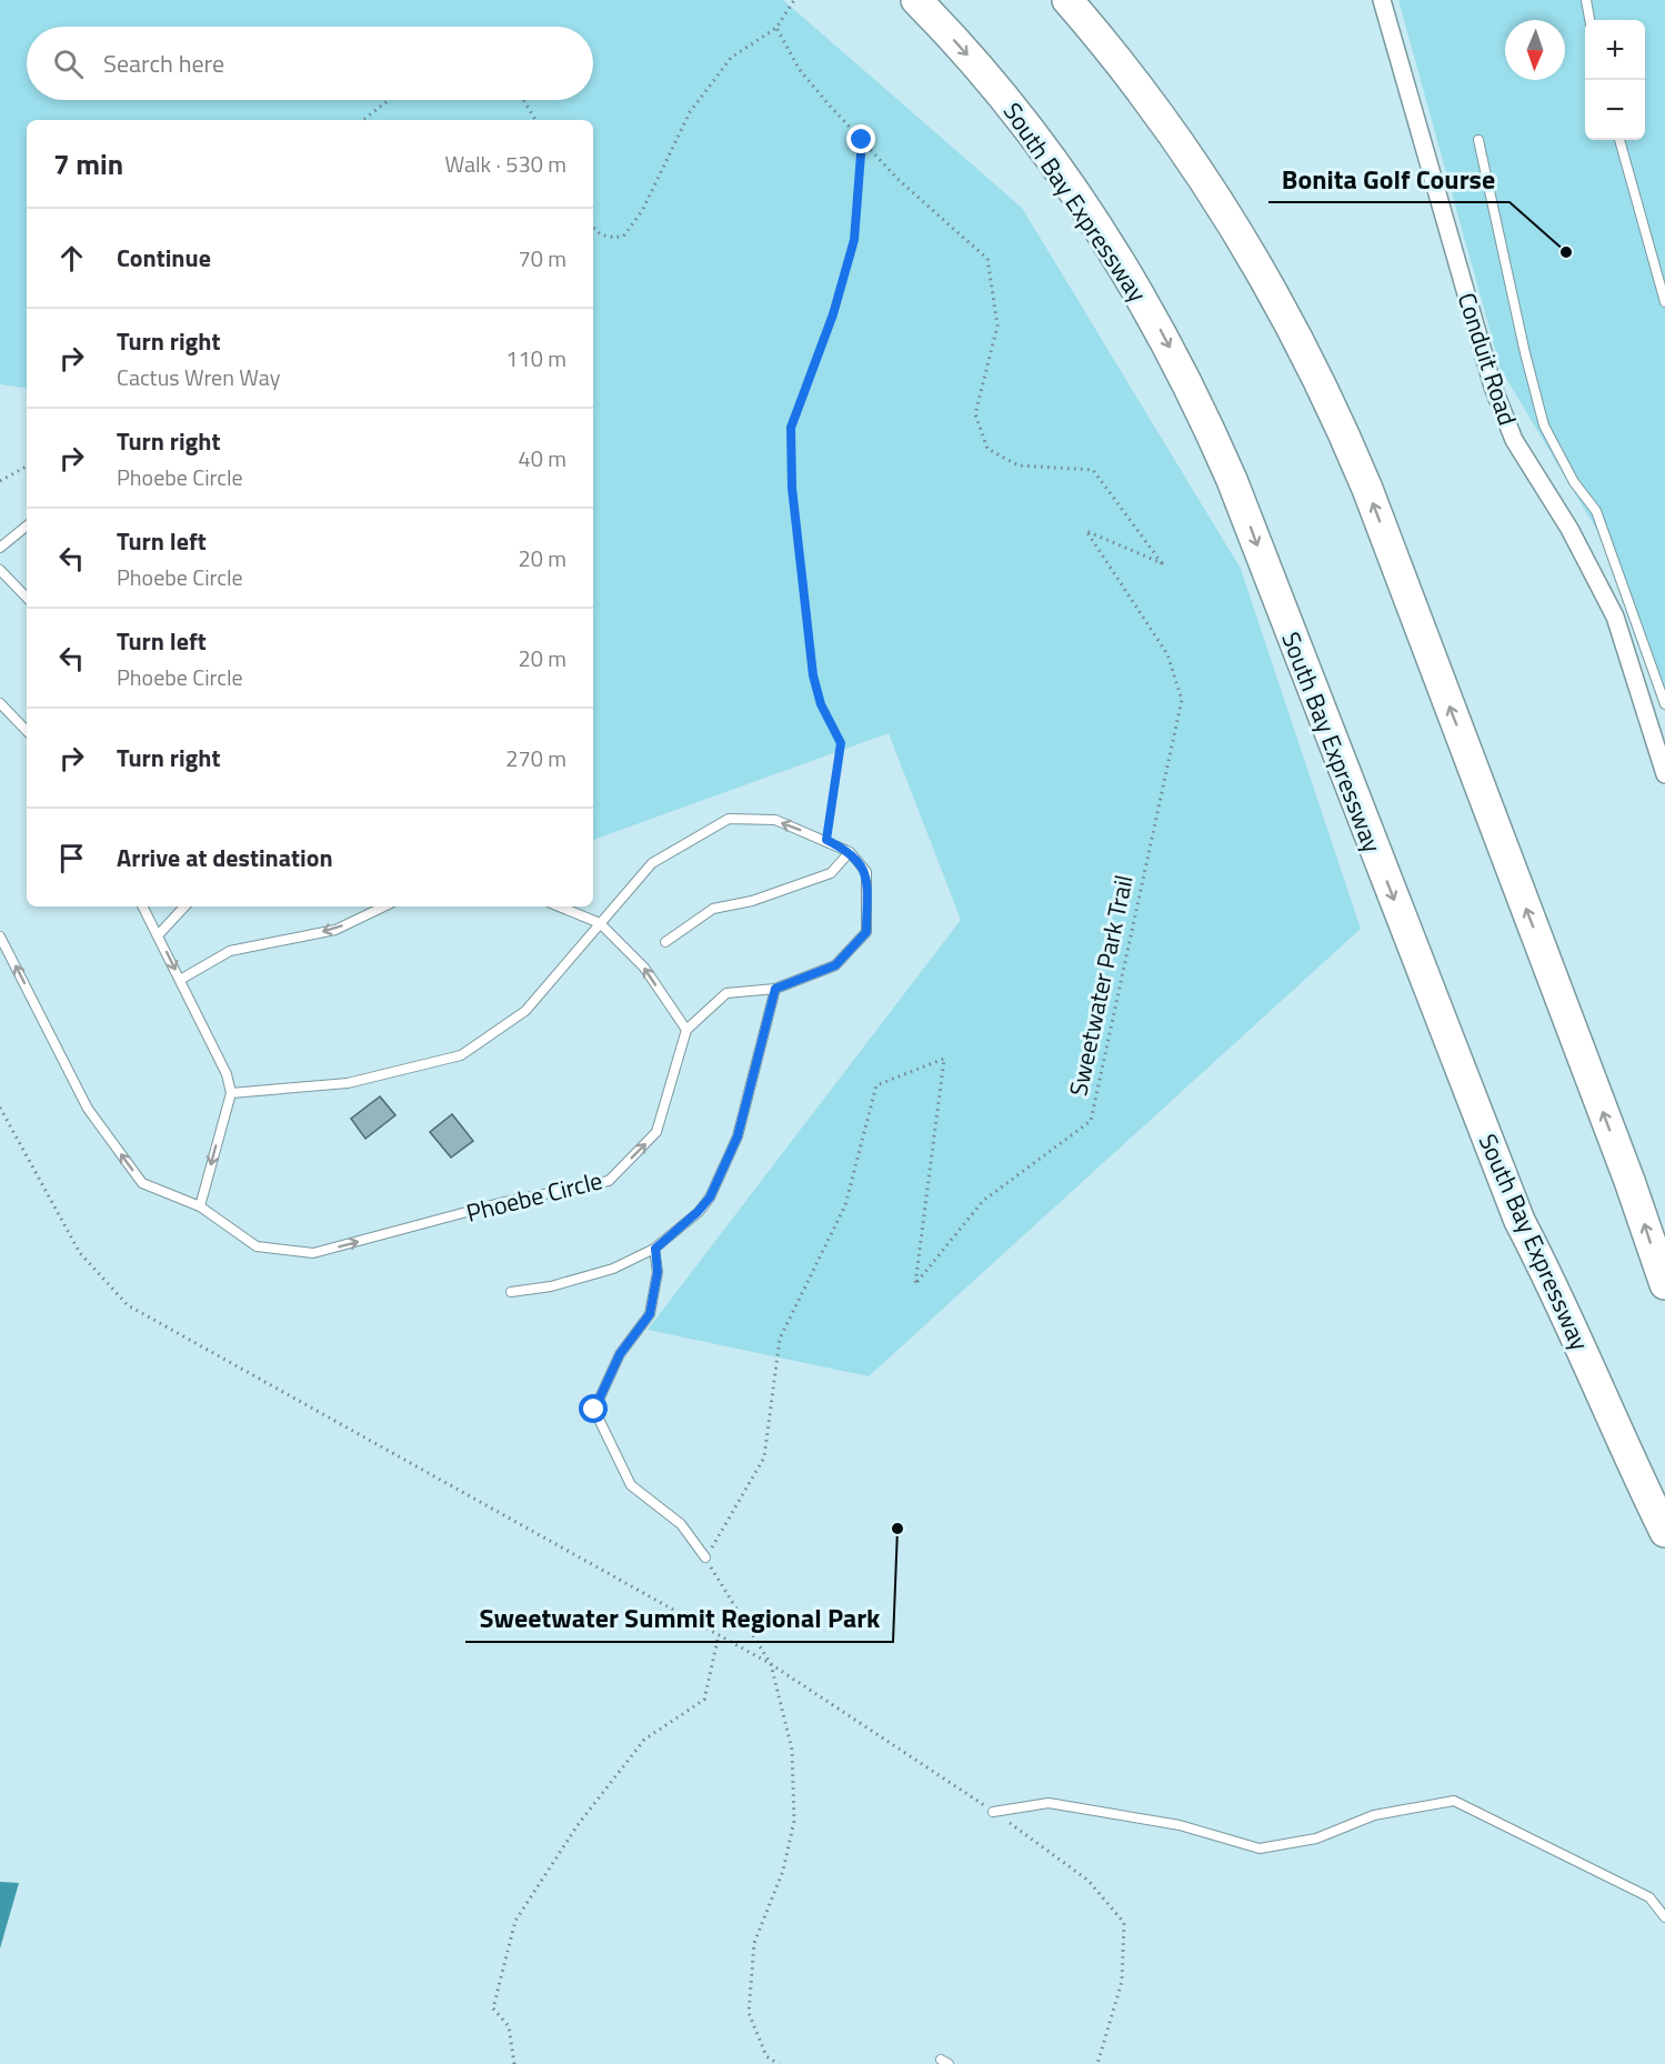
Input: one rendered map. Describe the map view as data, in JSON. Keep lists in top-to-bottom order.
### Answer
{
  "streets": {
    "highway": ["South Bay Expressway"],
    "street": ["Conduit Road"],
    "lane": ["Phoebe Circle"],
    "path": ["Sweetwater Park Trail"]
  },
  "places": ["Bonita Golf Course", "Sweetwater Summit Regional Park"],
  "north": "bottom",
  "page": {
    "map_buttons": ["+", "−"],
    "search": "Search here",
    "heading": ["7 min", "Walk · 530 m"],
    "list": [
      ["Continue", "70 m"],
      ["Turn right", "Cactus Wren Way", "110 m"],
      ["Turn right", "Phoebe Circle", "40 m"],
      ["Turn left", "Phoebe Circle", "20 m"],
      ["Turn left", "Phoebe Circle", "20 m"],
      ["Turn right", "270 m"],
      "Arrive at destination"
    ]
  }
}
